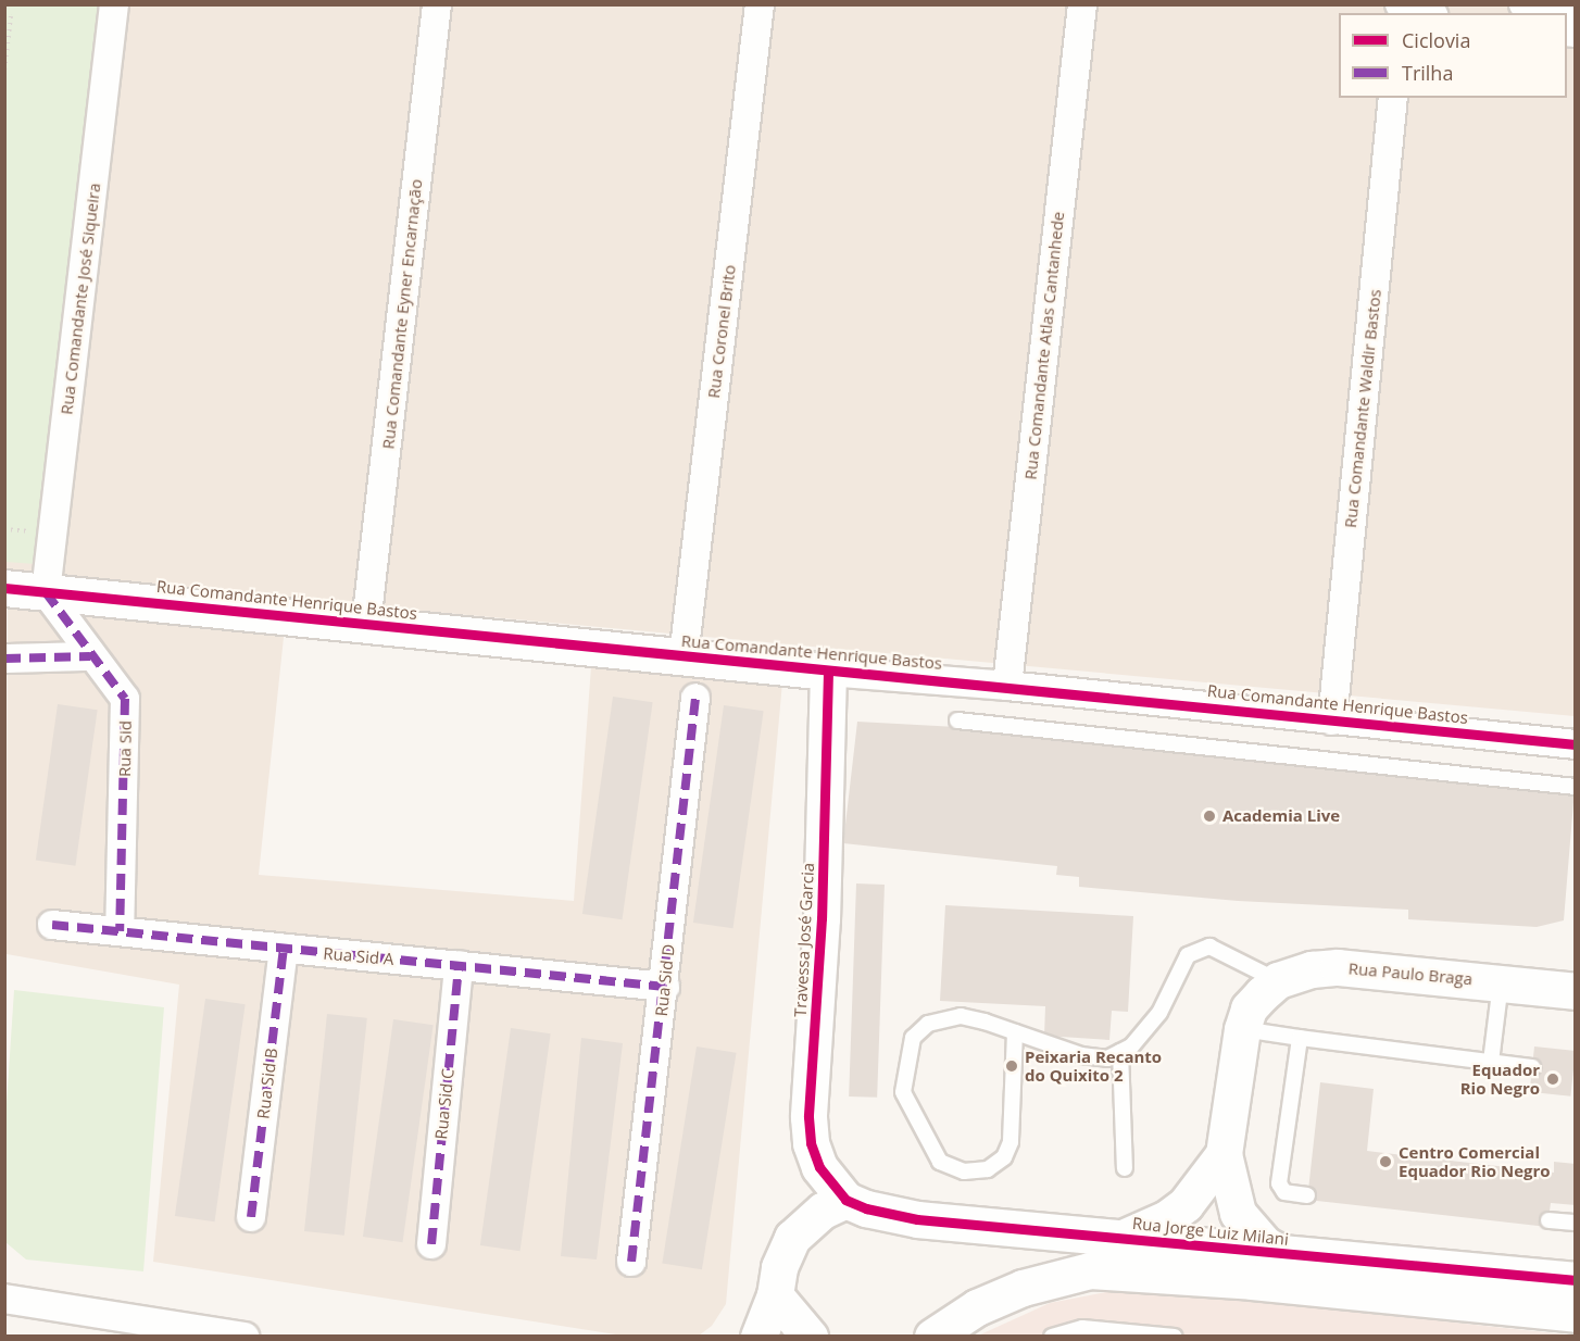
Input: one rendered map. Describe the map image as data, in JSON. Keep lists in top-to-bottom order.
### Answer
{
  "streets": {
    "street": [
      "Rua Comandante José Siqueira",
      "Rua Comandante Eyner Encarnação",
      "Rua Coronel Brito",
      "Rua Comandante Atlas Cantanhede",
      "Rua Comandante Waldir Bastos",
      "Rua Comandante Henrique Bastos",
      "Rua Sid",
      "Travessa José Garcia",
      "Rua Sid A",
      "Rua Paulo Braga",
      "Rua Sid D",
      "Rua Sid B",
      "Rua Sid C",
      "Rua Jorge Luiz Milani"
    ]
  },
  "crossings": [
    ["Rua Comandante José Siqueira", "Rua Comandante Henrique Bastos"],
    ["Rua Comandante José Siqueira", "Rua Sid"],
    ["Rua Comandante Eyner Encarnação", "Rua Comandante Henrique Bastos"],
    ["Rua Coronel Brito", "Rua Comandante Henrique Bastos"],
    ["Rua Comandante Atlas Cantanhede", "Rua Comandante Henrique Bastos"],
    ["Rua Comandante Waldir Bastos", "Rua Comandante Henrique Bastos"],
    ["Rua Comandante Henrique Bastos", "Rua Sid"],
    ["Rua Comandante Henrique Bastos", "Travessa José Garcia"],
    ["Rua Sid", "Rua Sid A"],
    ["Travessa José Garcia", "Rua Jorge Luiz Milani"],
    ["Rua Sid A", "Rua Sid D"],
    ["Rua Sid A", "Rua Sid B"],
    ["Rua Sid A", "Rua Sid C"]
  ],
  "places": [
    "Academia Live",
    "Peixaria Recanto do Quixito 2",
    "Equador Rio Negro",
    "Centro Comercial Equador Rio Negro"
  ],
  "legend": ["Ciclovia", "Trilha"]
}
